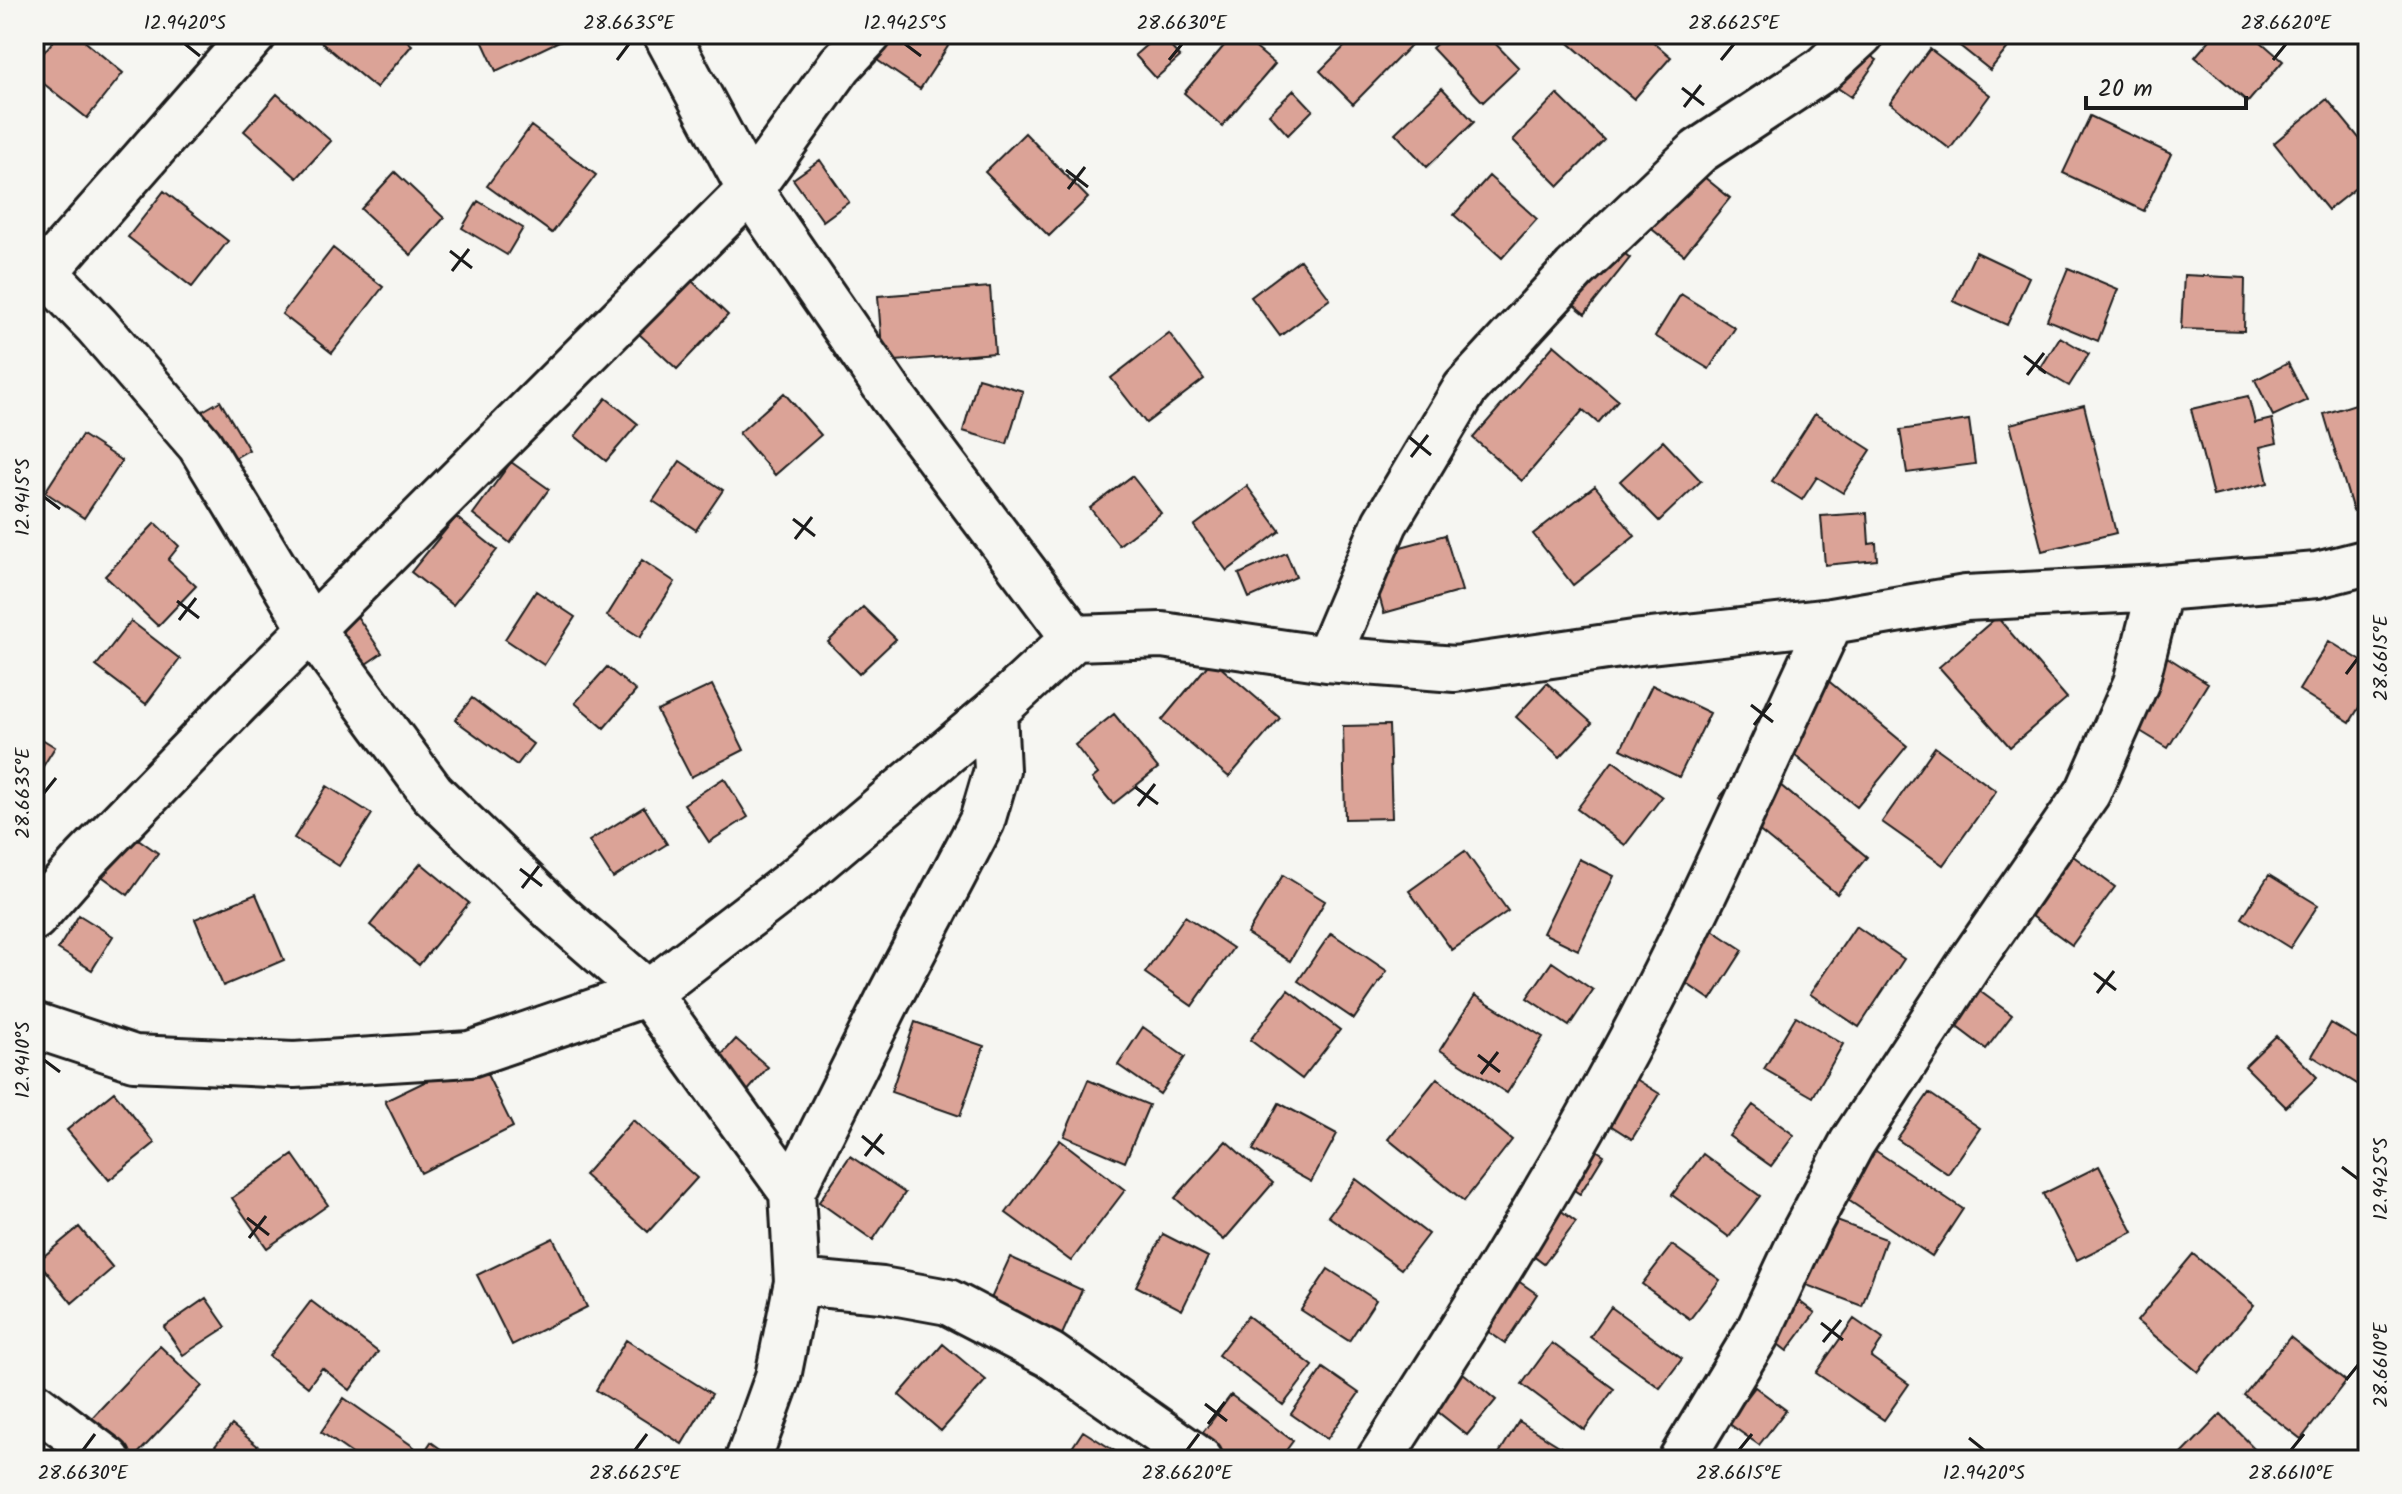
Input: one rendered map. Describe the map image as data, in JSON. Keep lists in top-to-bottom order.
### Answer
{
  "scale_bar": "20 m",
  "coordinates": [
    "12.9420°S",
    "28.6635°E",
    "12.9425°S",
    "28.6630°E",
    "28.6625°E",
    "28.6620°E",
    "12.9415°S",
    "28.6615°E",
    "12.9410°S",
    "28.6610°E"
  ]
}
